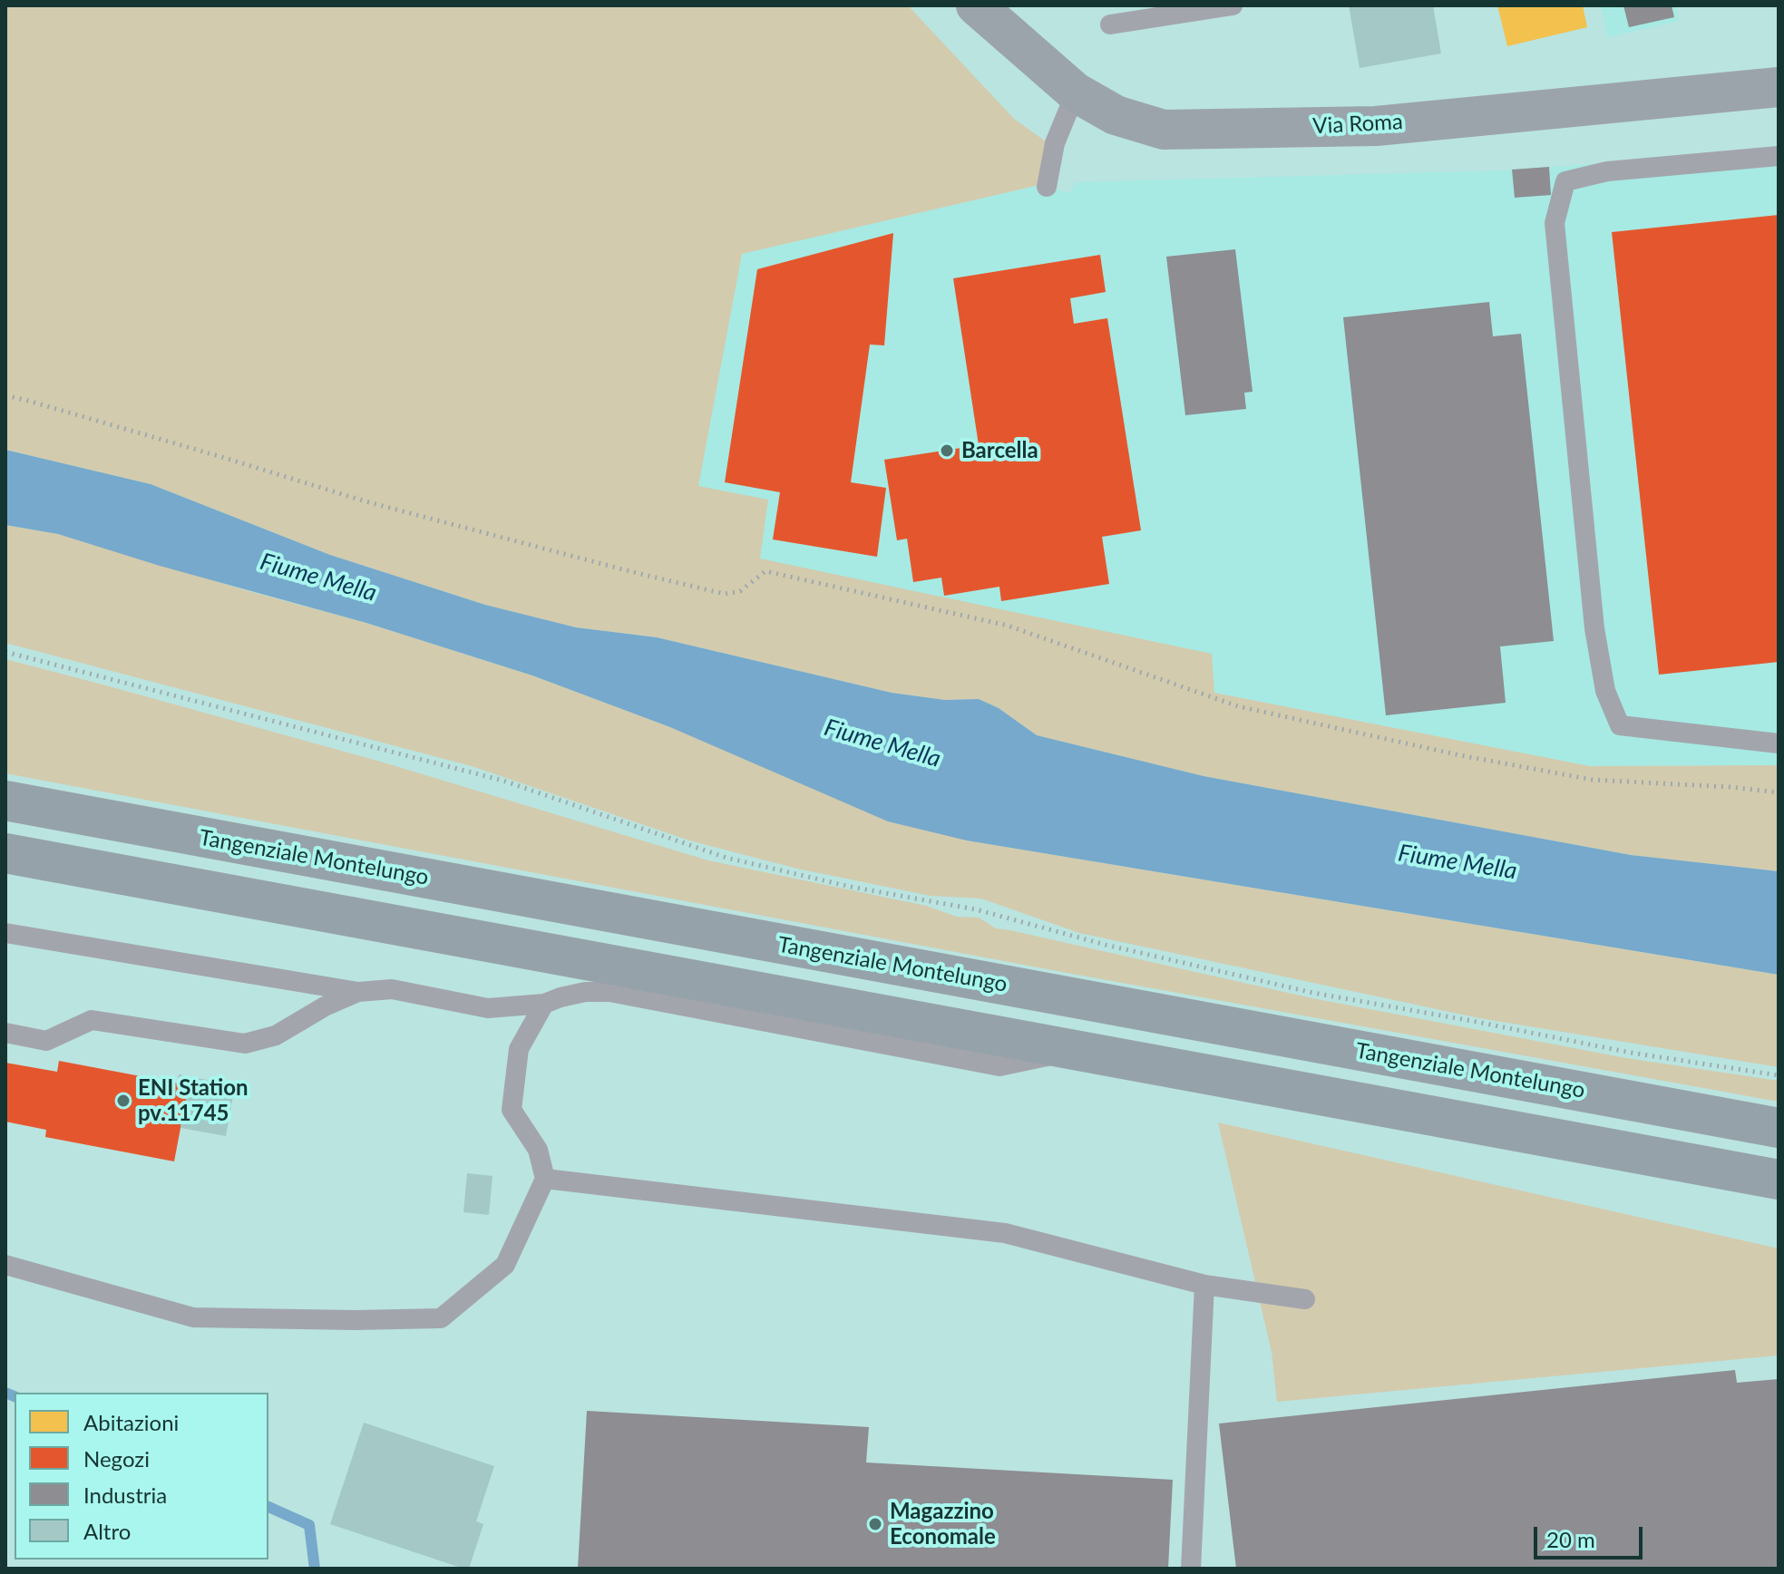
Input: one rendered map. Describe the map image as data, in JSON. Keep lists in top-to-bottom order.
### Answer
{
  "streets": {
    "highway": ["Tangenziale Montelungo"],
    "street": ["Via Roma"]
  },
  "water": ["Fiume Mella"],
  "places": ["Barcella", "ENI Station pv.11745", "Magazzino Economale"],
  "legend": [
    "Abitazioni",
    "Negozi",
    "Industria",
    "Altro"
  ],
  "scale_bar": "20 m"
}
